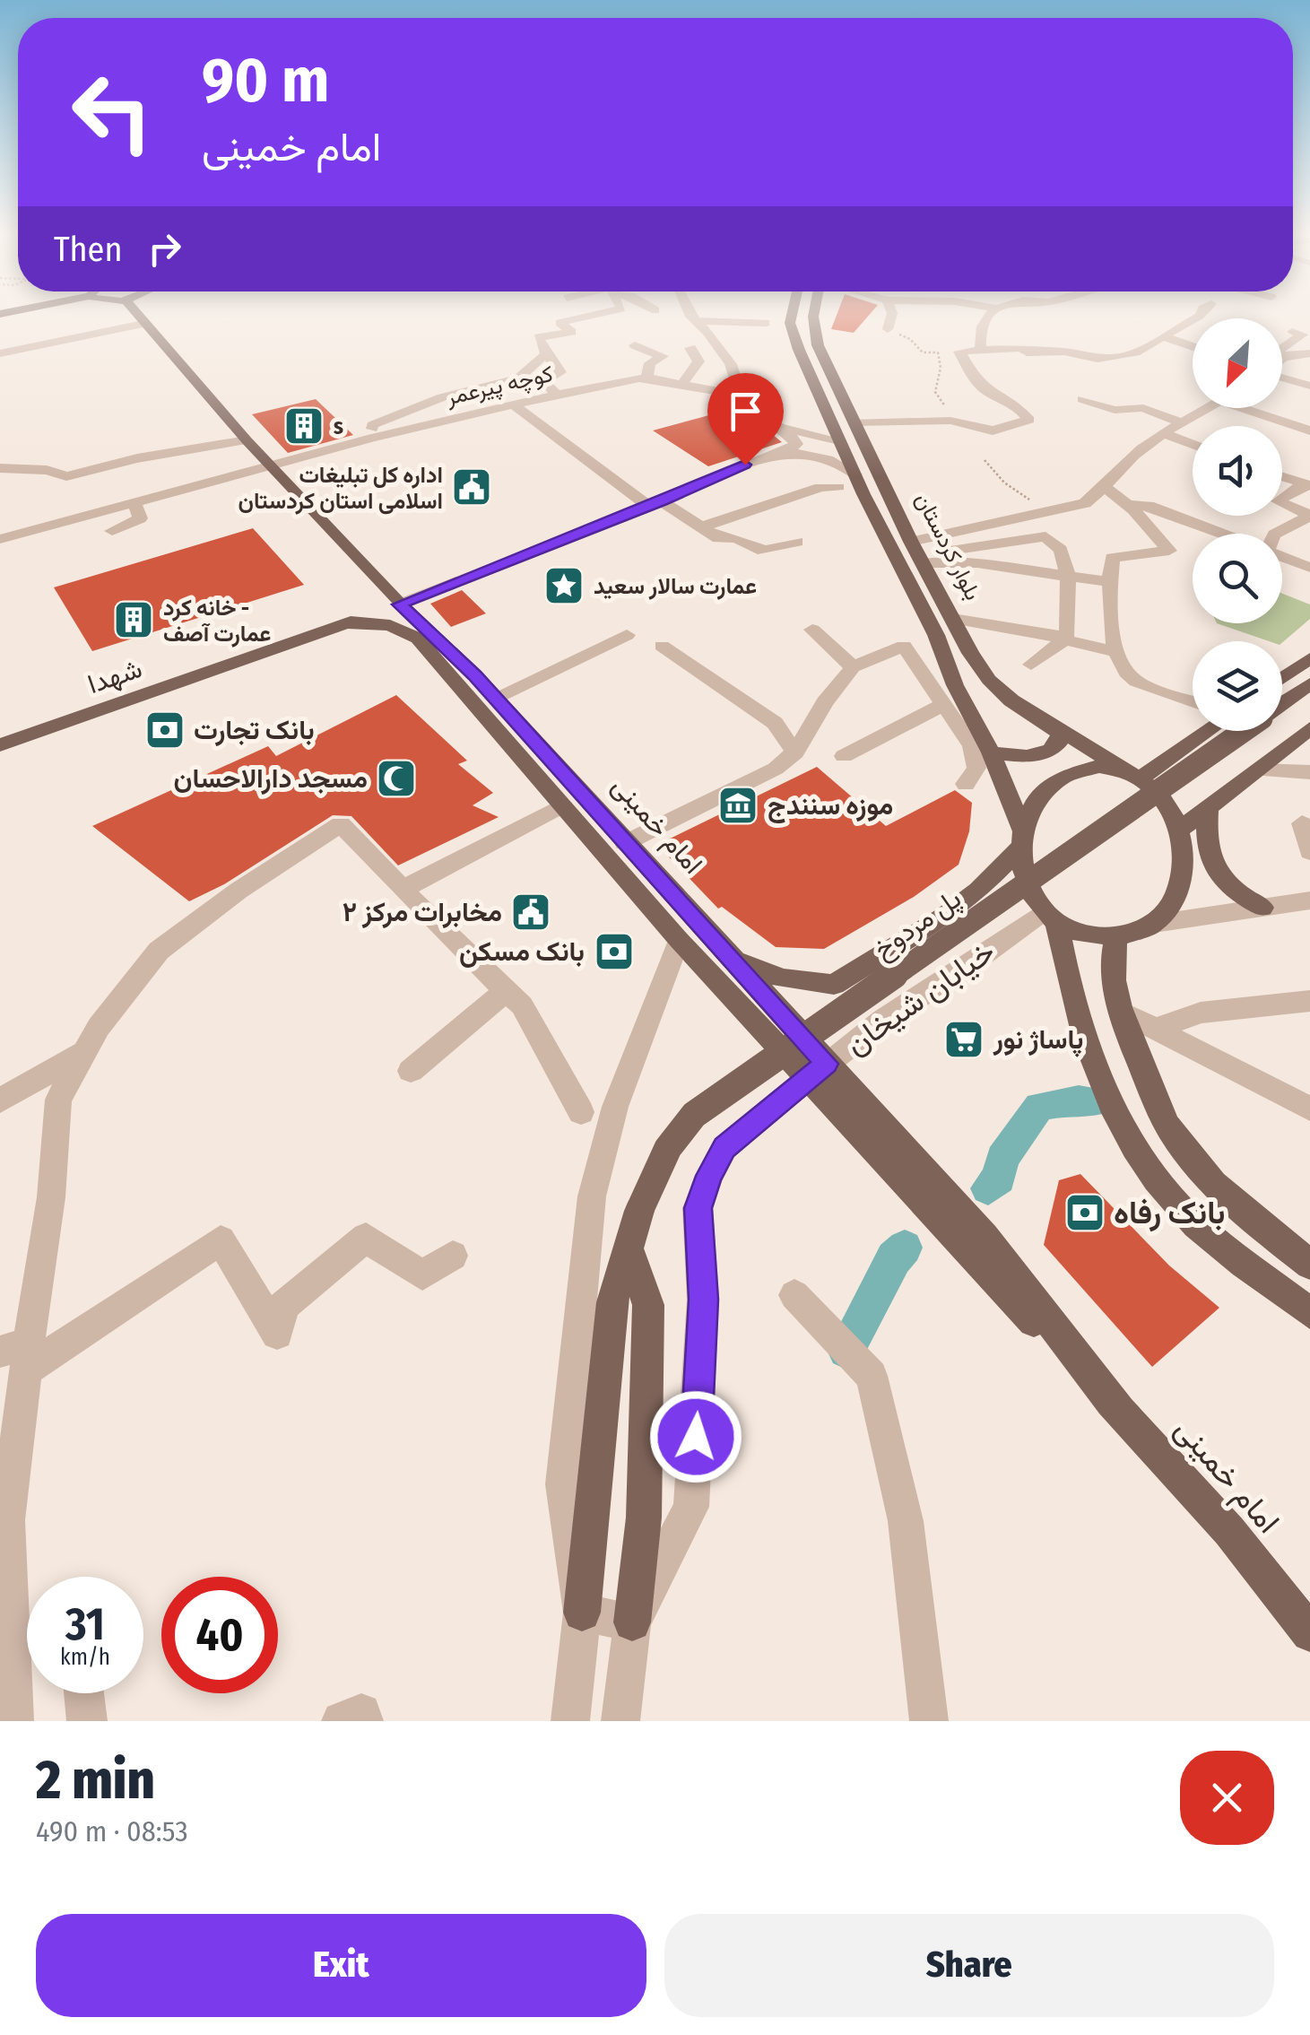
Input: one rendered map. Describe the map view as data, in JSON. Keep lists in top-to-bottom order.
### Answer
{
  "streets": {
    "main road": [
      "بلوار کردستان",
      "شهدا",
      "امام خمینی",
      "پل مردوخ"
    ],
    "street": ["کوچه پیرعمر", "خیابان شیخان"]
  },
  "crossings": [
    ["کوچه پیرعمر", "امام خمینی"],
    ["بلوار کردستان", "خیابان شیخان"],
    ["شهدا", "امام خمینی"],
    ["امام خمینی", "خیابان شیخان"]
  ],
  "places": {
    "building": ["s", "خانه کرد - عمارت آصف"],
    "public building": ["اداره کل تبلیغات اسلامی استان کردستان", "مخابرات مرکز ۲"],
    "place": ["عمارت سالار سعید"],
    "bank": ["بانک تجارت", "بانک مسکن", "بانک رفاه"],
    "mosque": ["مسجد دارالاحسان"],
    "museum": ["موزه سنندج"],
    "supermarket": ["پاساژ نور"]
  },
  "north": "bottom left",
  "page": {
    "turn": ["90 m", "امام خمینی"],
    "then": "Then",
    "speed": "31 km/h",
    "limit": "40",
    "heading": ["2 min", "490 m · 08:53"],
    "buttons": ["Exit", "Share"]
  }
}
